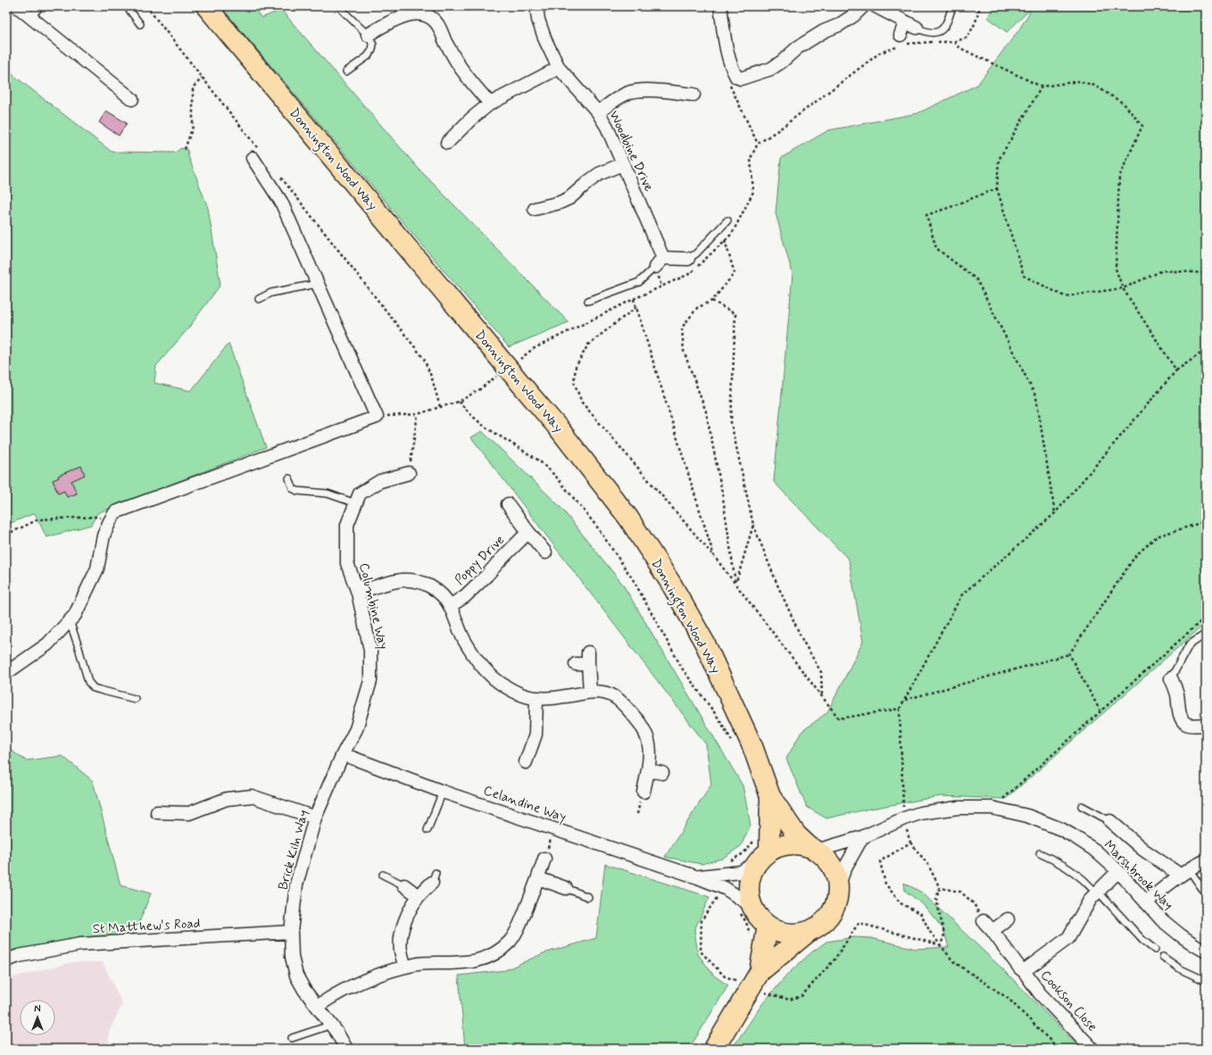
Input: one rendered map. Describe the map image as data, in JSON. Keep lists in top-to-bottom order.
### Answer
{
  "streets": {
    "main road": ["Donnington Wood Way"],
    "street": [
      "Woodbine Drive",
      "Poppy Drive",
      "Columbine Way",
      "Celandine Way",
      "Brick Kiln Way",
      "Marshbrook Way",
      "St Matthew's Road",
      "Cookson Close"
    ]
  },
  "crossings": [
    ["Donnington Wood Way", "Celandine Way"],
    ["Donnington Wood Way", "Marshbrook Way"],
    ["Columbine Way", "Celandine Way"],
    ["Columbine Way", "Brick Kiln Way"],
    ["Celandine Way", "Brick Kiln Way"],
    ["Celandine Way", "Marshbrook Way"],
    ["Brick Kiln Way", "St Matthew's Road"]
  ],
  "north": "top"
}
